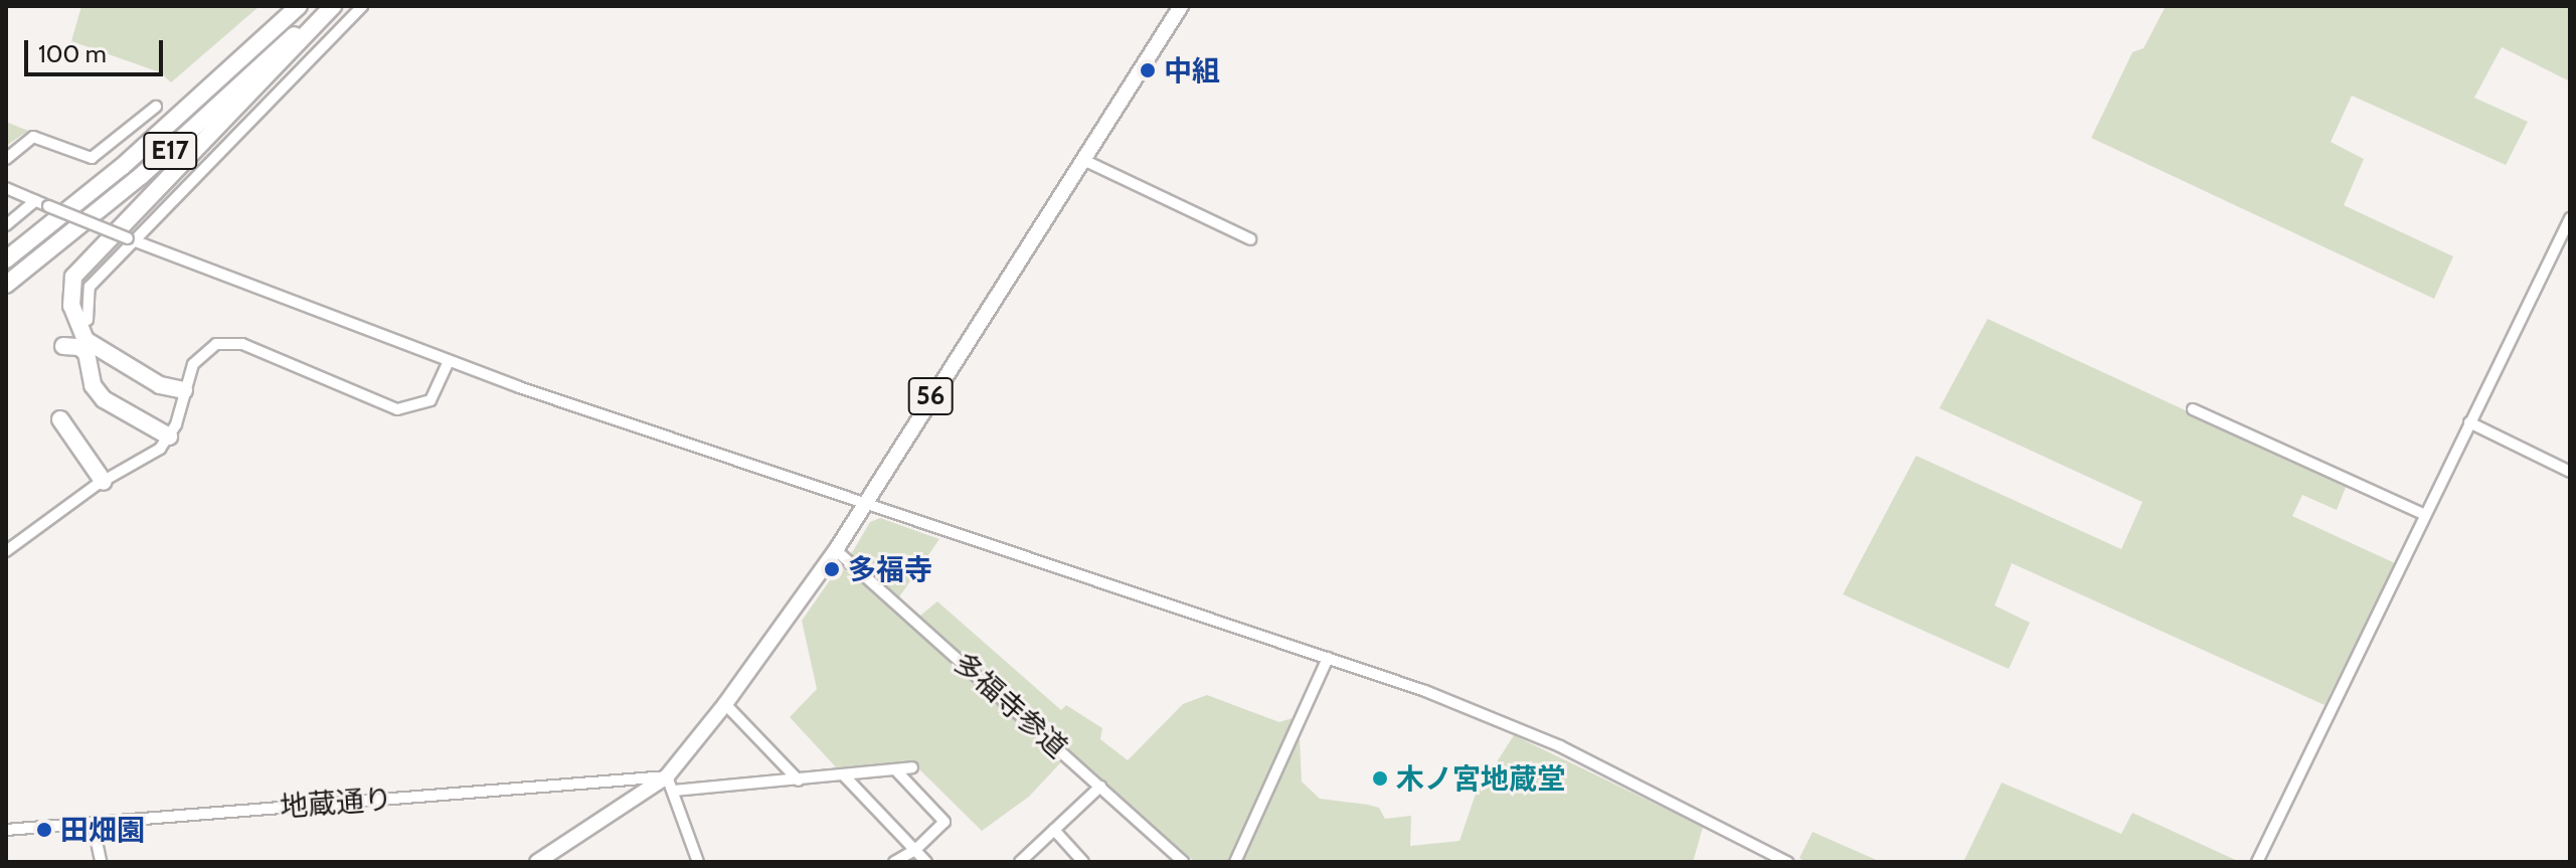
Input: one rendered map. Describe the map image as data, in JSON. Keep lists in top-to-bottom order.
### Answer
{
  "streets": {
    "highway": ["E17"],
    "main road": ["56"],
    "street": ["多福寺参道", "地蔵通り"]
  },
  "crossings": [
    ["56", "多福寺参道"],
    ["56", "地蔵通り"]
  ],
  "places": [
    "中組",
    "多福寺",
    "木ノ宮地蔵堂",
    "田畑園"
  ],
  "scale_bar": "100 m"
}
